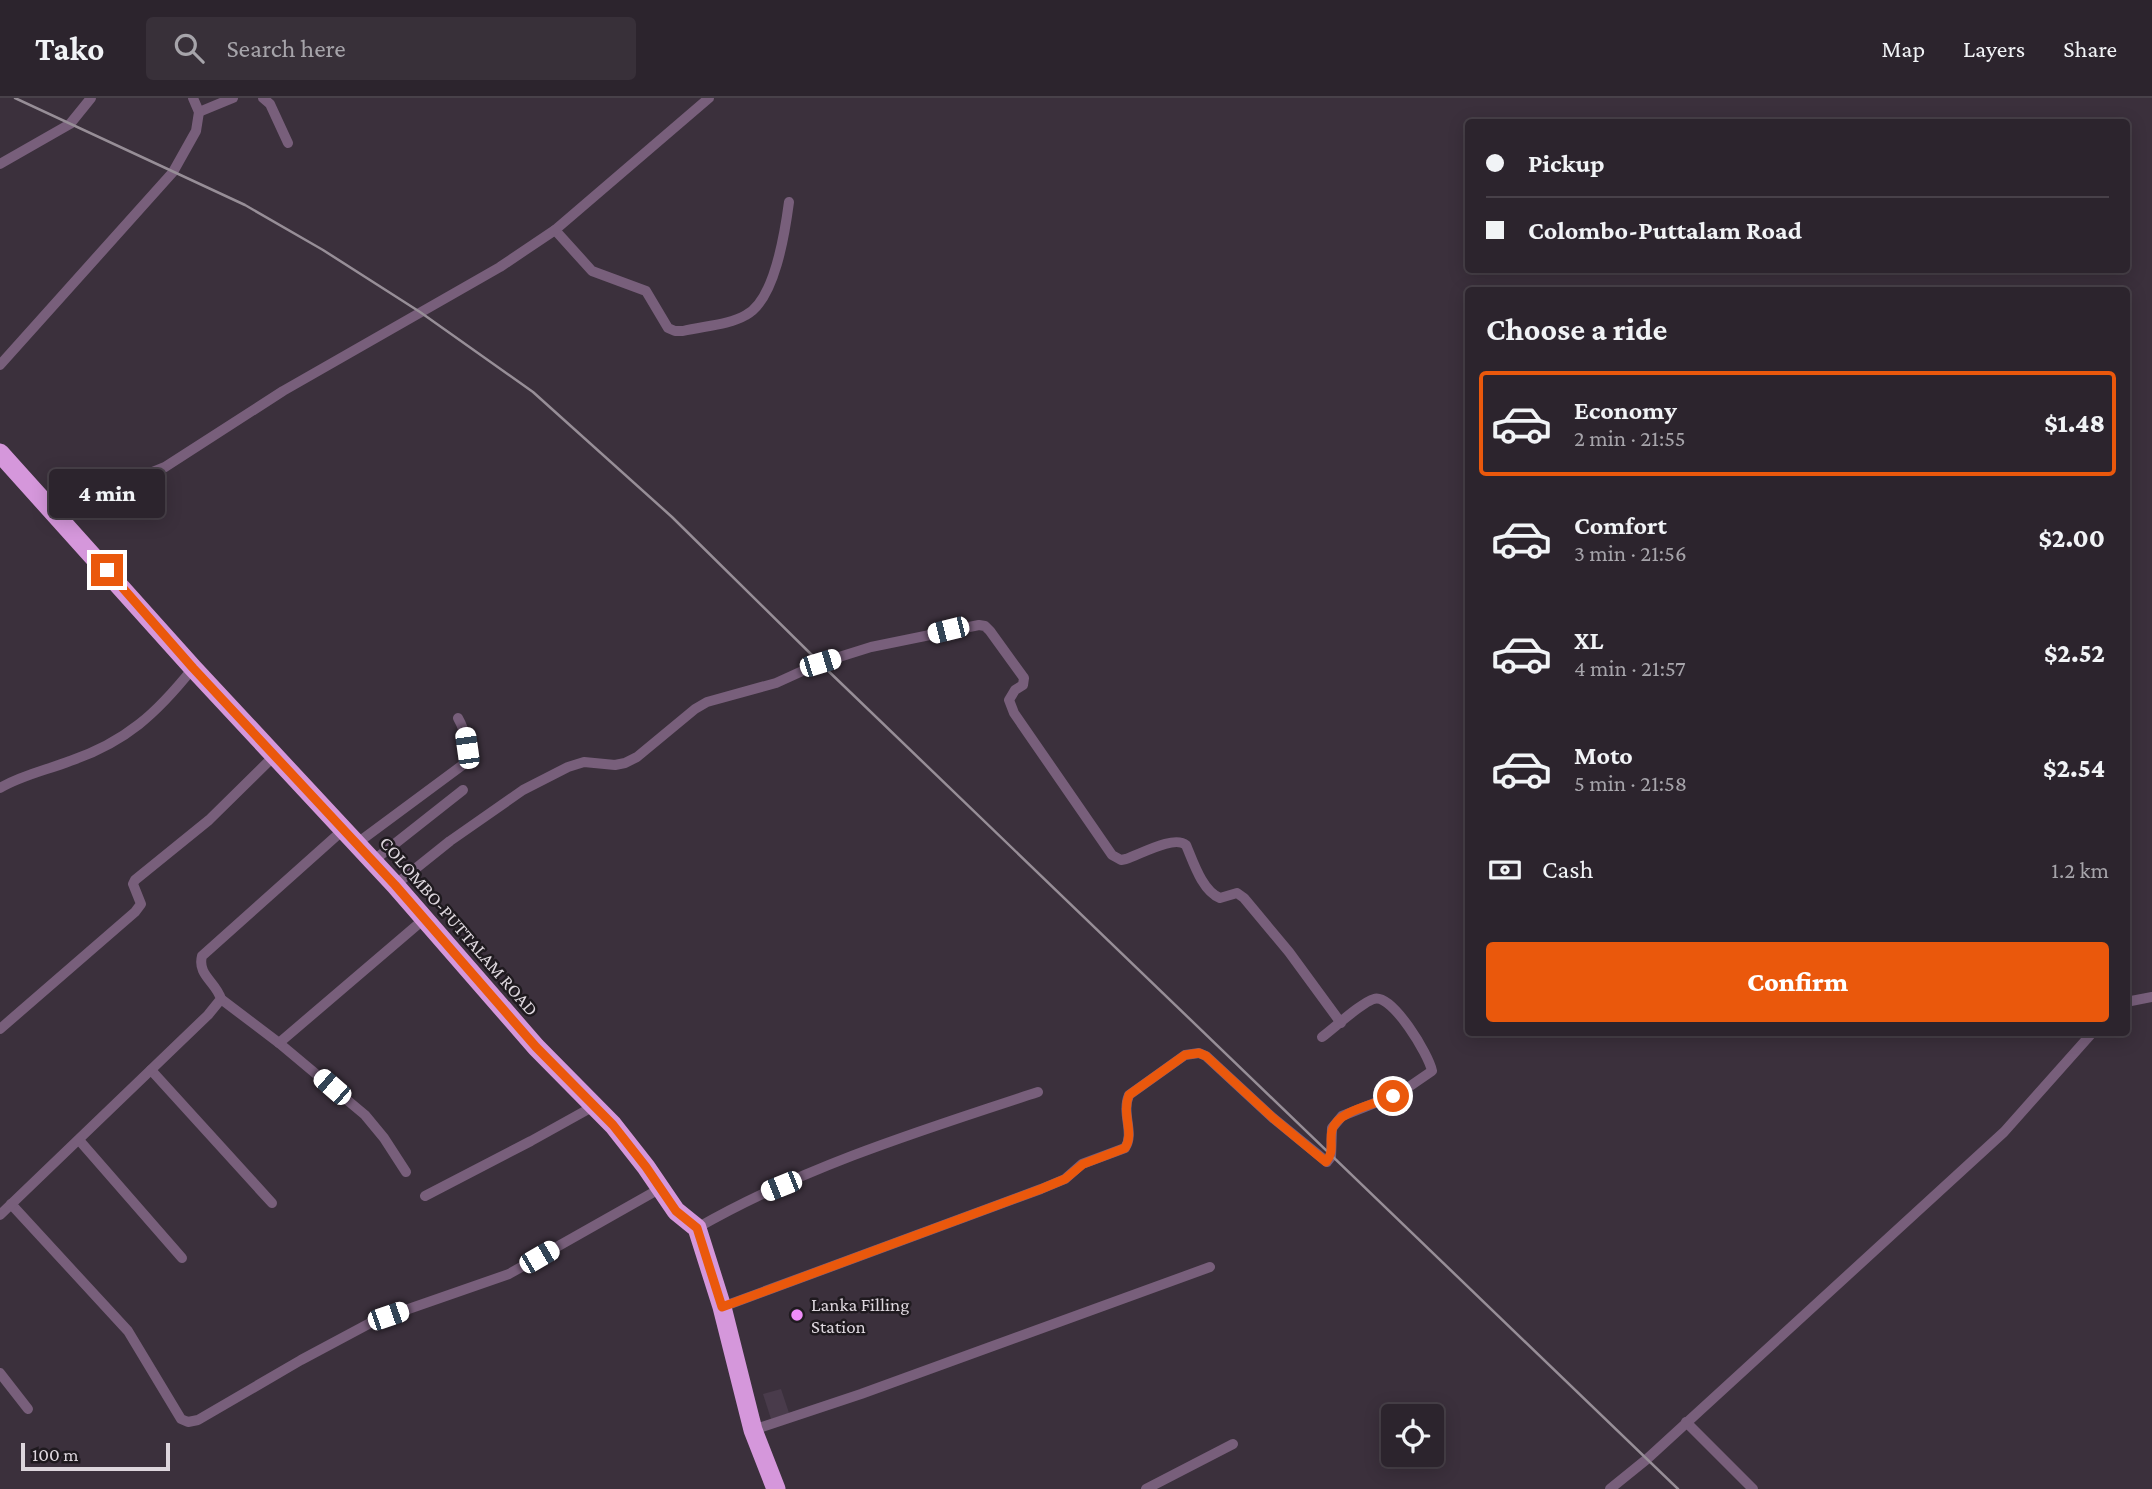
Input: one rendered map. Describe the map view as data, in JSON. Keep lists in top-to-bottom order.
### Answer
{
  "streets": {
    "highway": ["COLOMBO-PUTTALAM ROAD"]
  },
  "places": ["Lanka Filling Station"],
  "scale_bar": "100 m",
  "page": {
    "header": "Tako",
    "search": "Search here",
    "nav": ["Map", "Layers", "Share"],
    "banner": ["Pickup", "Colombo-Puttalam Road"],
    "heading": "Choose a ride",
    "list": [
      {
        "name": "Economy",
        "note": "2 min · 21:55",
        "value": "$1.48"
      },
      {
        "name": "Comfort",
        "note": "3 min · 21:56",
        "value": "$2.00"
      },
      {
        "name": "XL",
        "note": "4 min · 21:57",
        "value": "$2.52"
      },
      {
        "name": "Moto",
        "note": "5 min · 21:58",
        "value": "$2.54"
      }
    ],
    "bubble": "4 min",
    "pay": ["Cash", "1.2 km"],
    "buttons": "Confirm",
    "scale": "100 m"
  }
}
